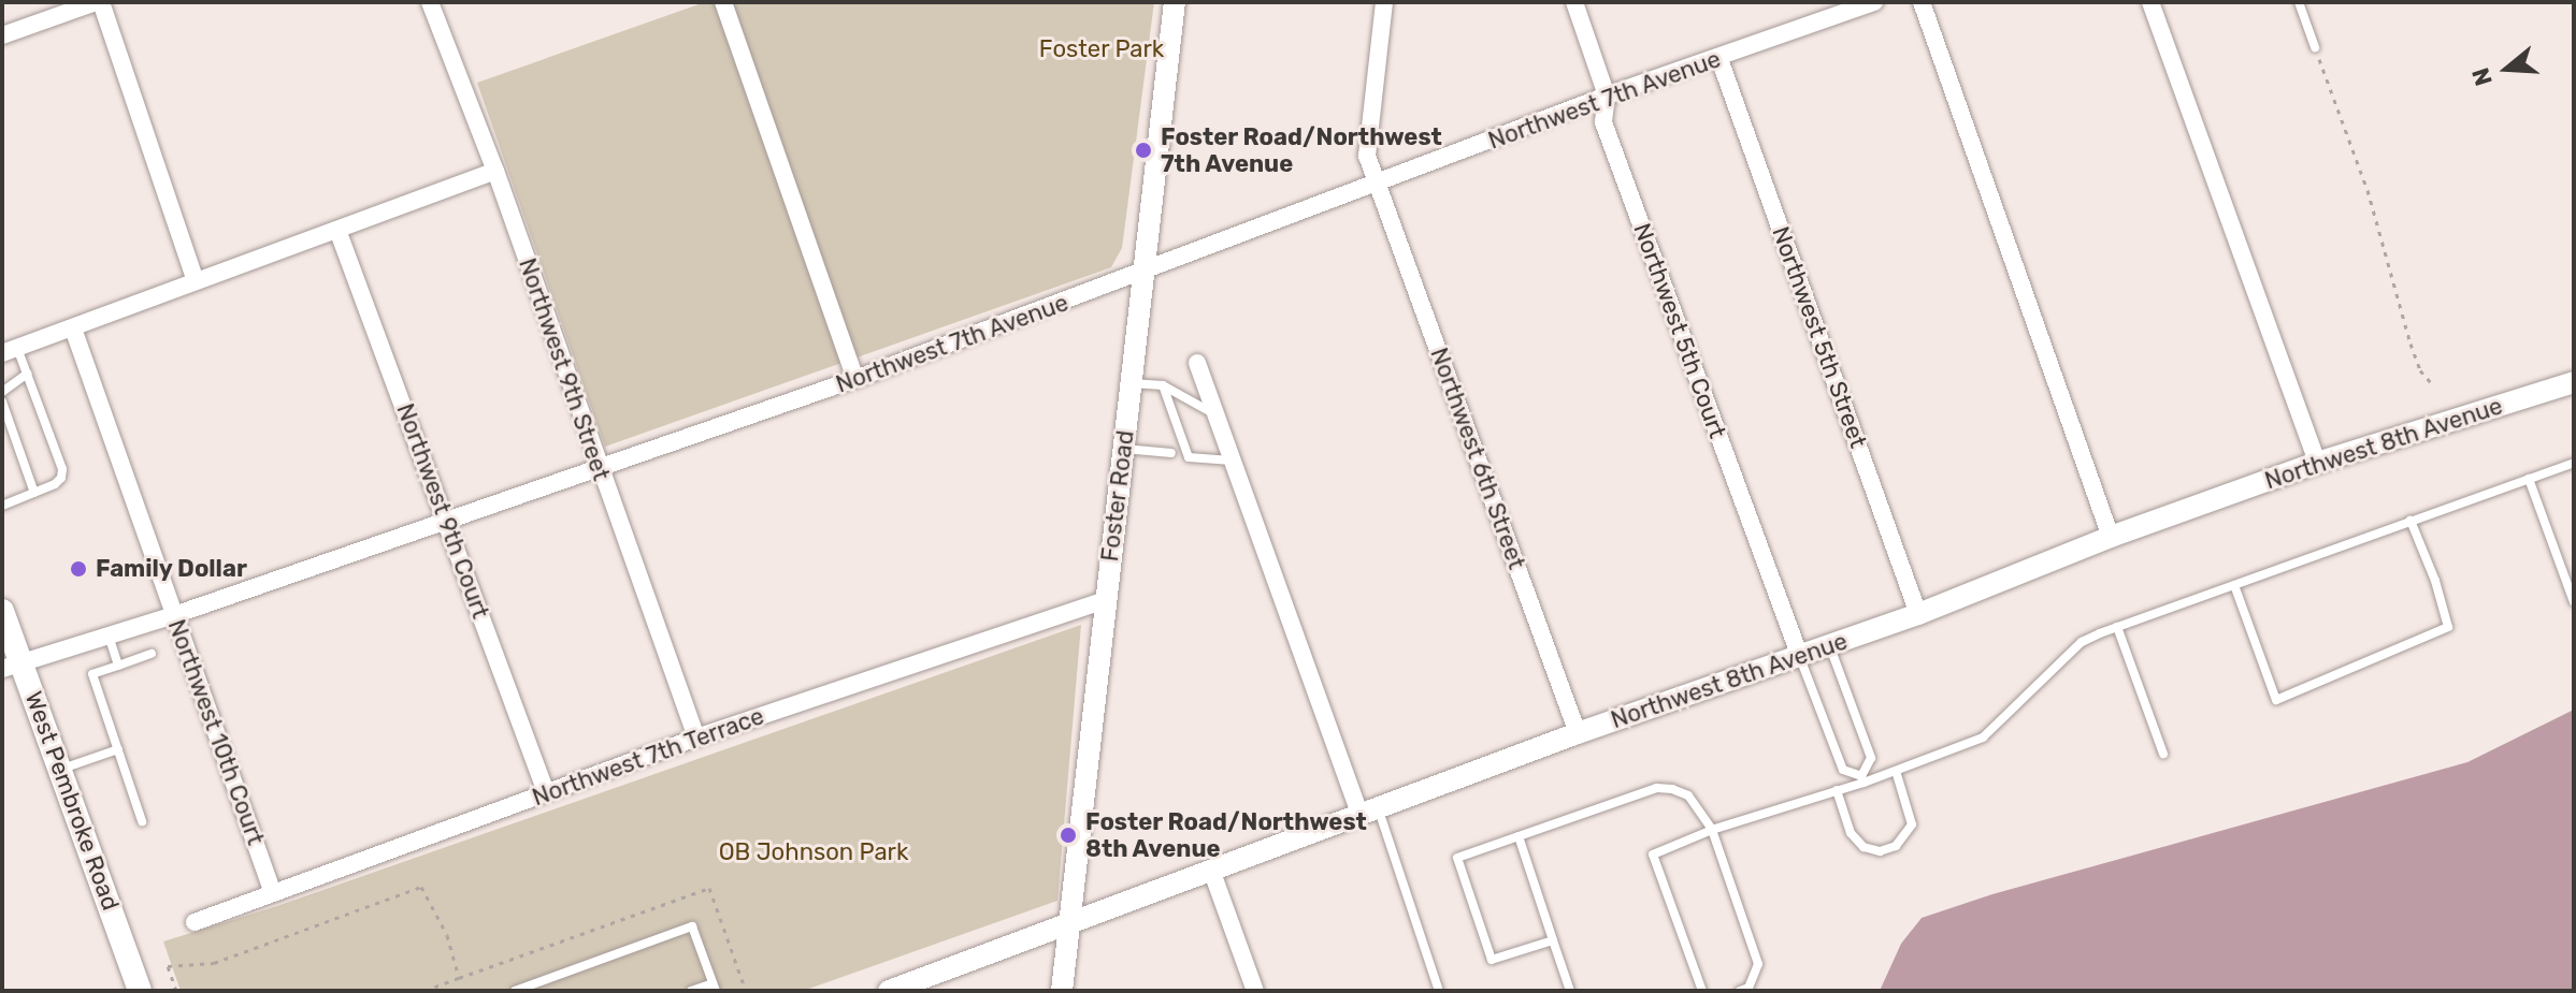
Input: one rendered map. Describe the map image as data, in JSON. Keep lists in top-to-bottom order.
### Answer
{
  "streets": {
    "main road": ["West Pembroke Road"],
    "street": [
      "Northwest 7th Avenue",
      "Northwest 5th Court",
      "Northwest 5th Street",
      "Northwest 9th Street",
      "Northwest 8th Avenue",
      "Northwest 6th Street",
      "Foster Road",
      "Northwest 9th Court",
      "Northwest 10th Court",
      "Northwest 7th Terrace"
    ]
  },
  "crossings": [
    ["Northwest 7th Avenue", "Northwest 5th Court"],
    ["Northwest 7th Avenue", "Northwest 5th Street"],
    ["Northwest 7th Avenue", "Northwest 9th Street"],
    ["Northwest 7th Avenue", "Northwest 6th Street"],
    ["Northwest 7th Avenue", "Foster Road"],
    ["Northwest 7th Avenue", "Northwest 9th Court"],
    ["Northwest 7th Avenue", "Northwest 10th Court"],
    ["Northwest 7th Avenue", "West Pembroke Road"],
    ["Northwest 5th Court", "Northwest 8th Avenue"],
    ["Northwest 5th Street", "Northwest 8th Avenue"],
    ["Northwest 9th Street", "Northwest 7th Terrace"],
    ["Northwest 8th Avenue", "Northwest 6th Street"],
    ["Northwest 8th Avenue", "Foster Road"],
    ["Foster Road", "Northwest 7th Terrace"],
    ["Northwest 9th Court", "Northwest 7th Terrace"],
    ["Northwest 10th Court", "Northwest 7th Terrace"]
  ],
  "parks": ["Foster Park", "OB Johnson Park"],
  "places": ["Foster Road/Northwest 7th Avenue", "Family Dollar", "Foster Road/Northwest 8th Avenue"],
  "north": "left"
}
